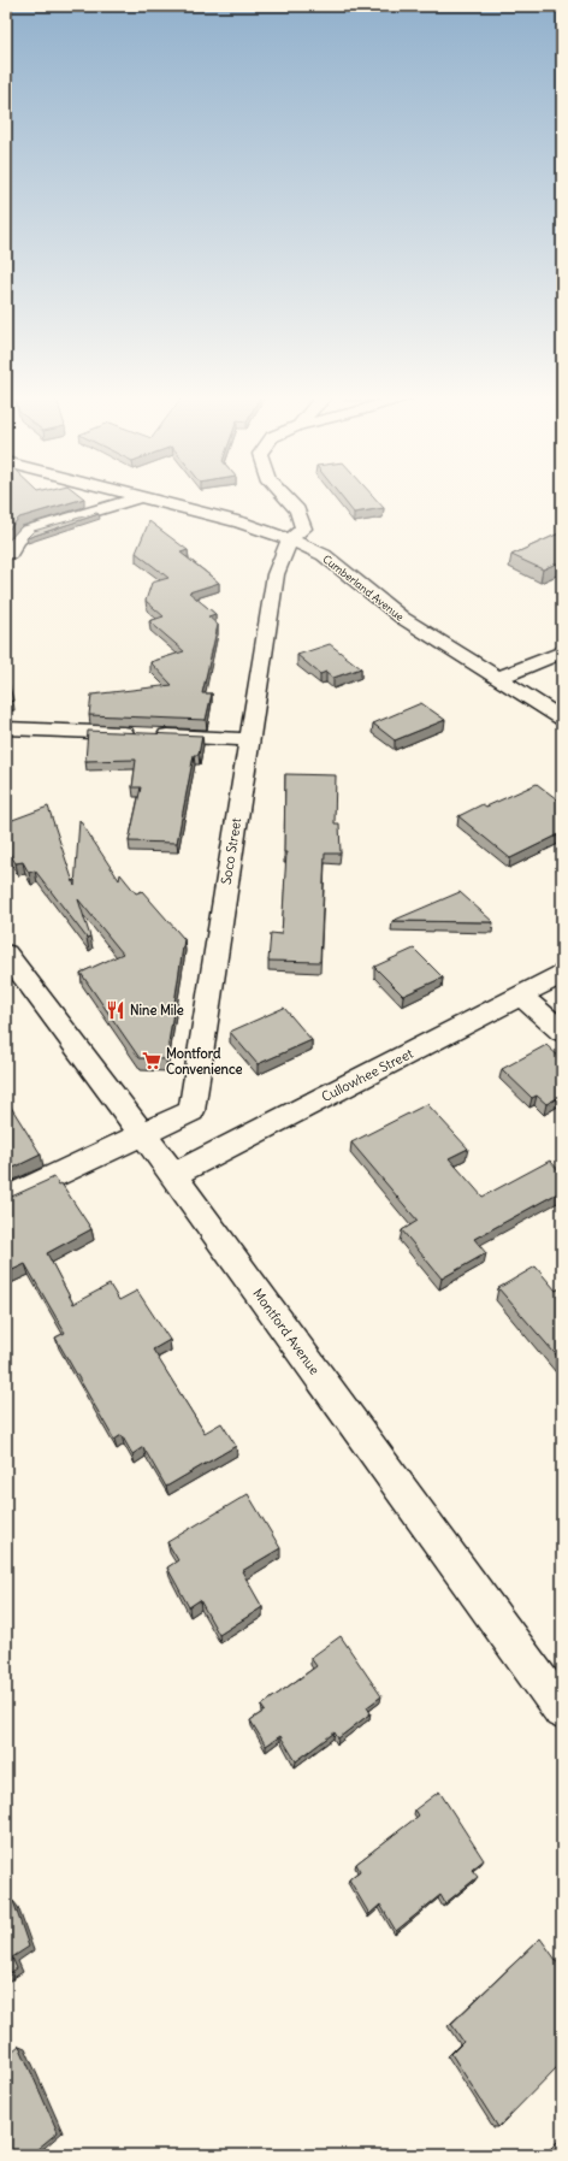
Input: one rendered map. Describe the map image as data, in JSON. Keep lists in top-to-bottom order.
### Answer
{
  "streets": {
    "street": [
      "Cumberland Avenue",
      "Soco Street",
      "Cullowhee Street",
      "Montford Avenue"
    ]
  },
  "crossings": [
    ["Cumberland Avenue", "Soco Street"],
    ["Soco Street", "Montford Avenue"],
    ["Cullowhee Street", "Montford Avenue"]
  ],
  "places": {
    "restaurant": ["Nine Mile"],
    "supermarket": ["Montford Convenience"]
  }
}
